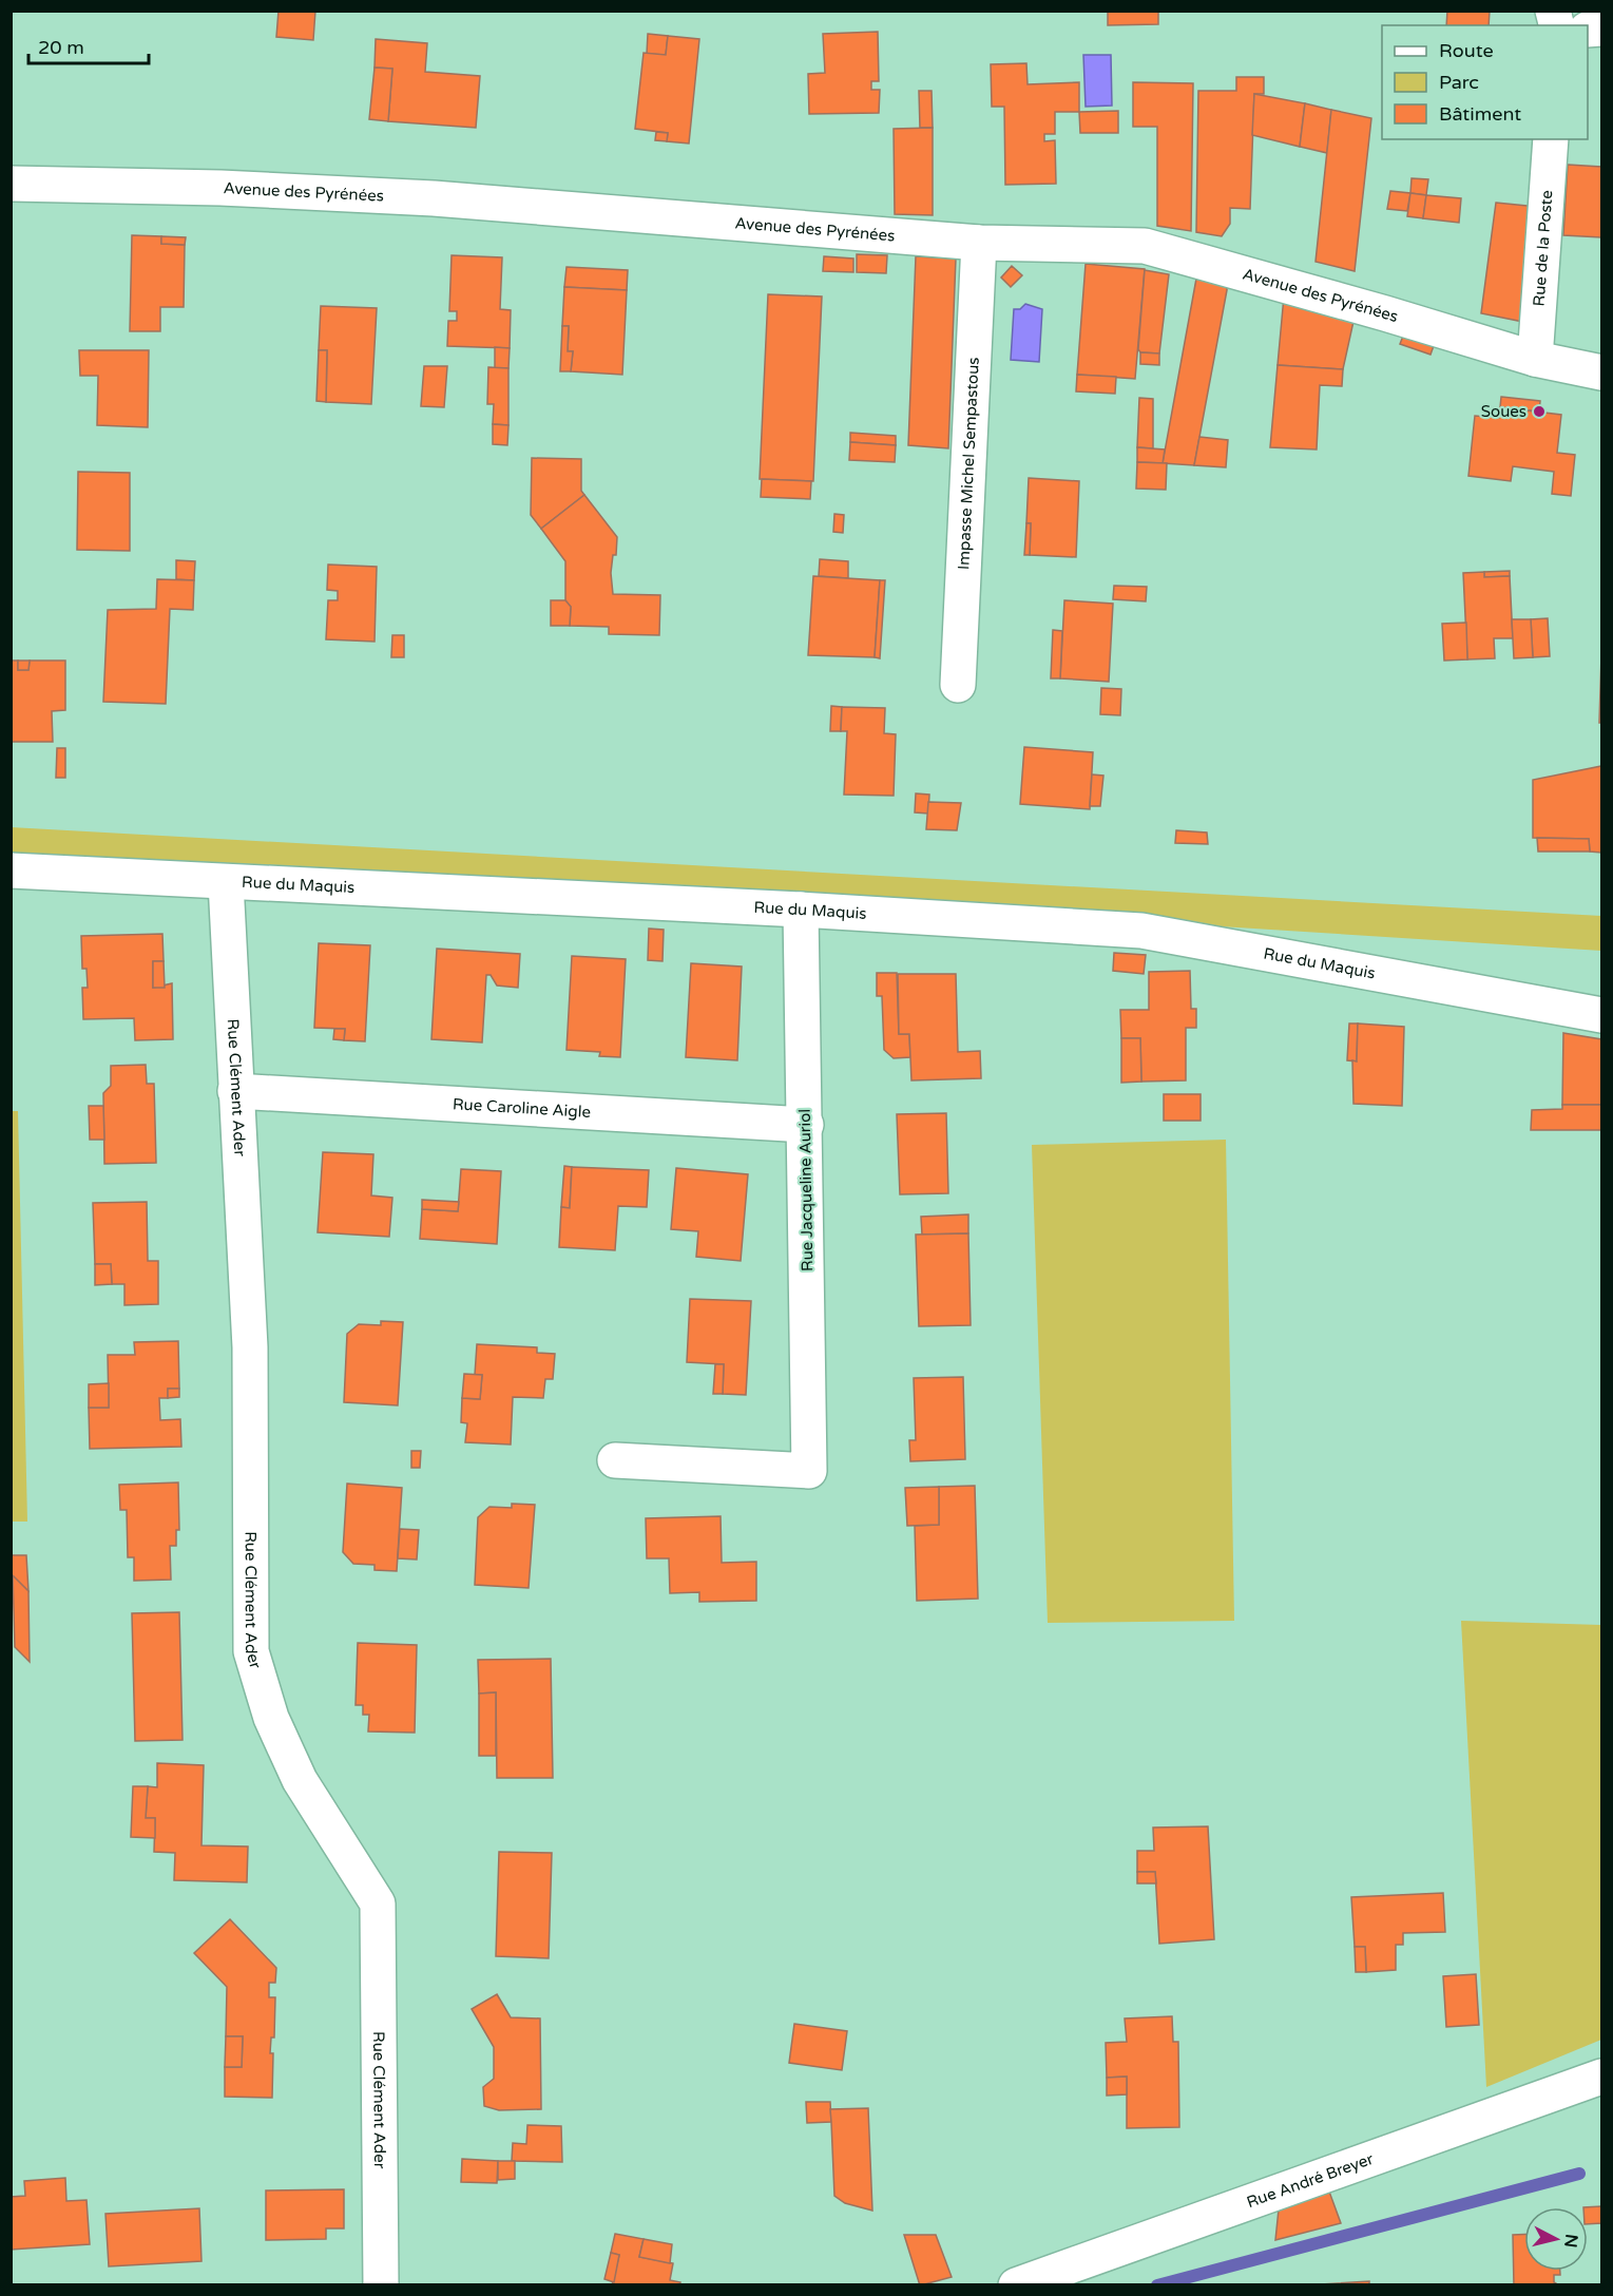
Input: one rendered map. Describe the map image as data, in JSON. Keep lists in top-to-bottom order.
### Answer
{
  "streets": {
    "street": [
      "Avenue des Pyrénées",
      "Rue de la Poste",
      "Impasse Michel Sempastous",
      "Rue du Maquis",
      "Rue Clément Ader",
      "Rue Caroline Aigle",
      "Rue Jacqueline Auriol",
      "Rue André Breyer"
    ]
  },
  "crossings": [
    ["Avenue des Pyrénées", "Rue de la Poste"],
    ["Avenue des Pyrénées", "Impasse Michel Sempastous"],
    ["Rue du Maquis", "Rue Clément Ader"],
    ["Rue du Maquis", "Rue Jacqueline Auriol"],
    ["Rue Clément Ader", "Rue Caroline Aigle"],
    ["Rue Caroline Aigle", "Rue Jacqueline Auriol"]
  ],
  "places": ["Soues"],
  "legend": ["Route", "Parc", "Bâtiment"],
  "scale_bar": "20 m",
  "north": "right"
}
